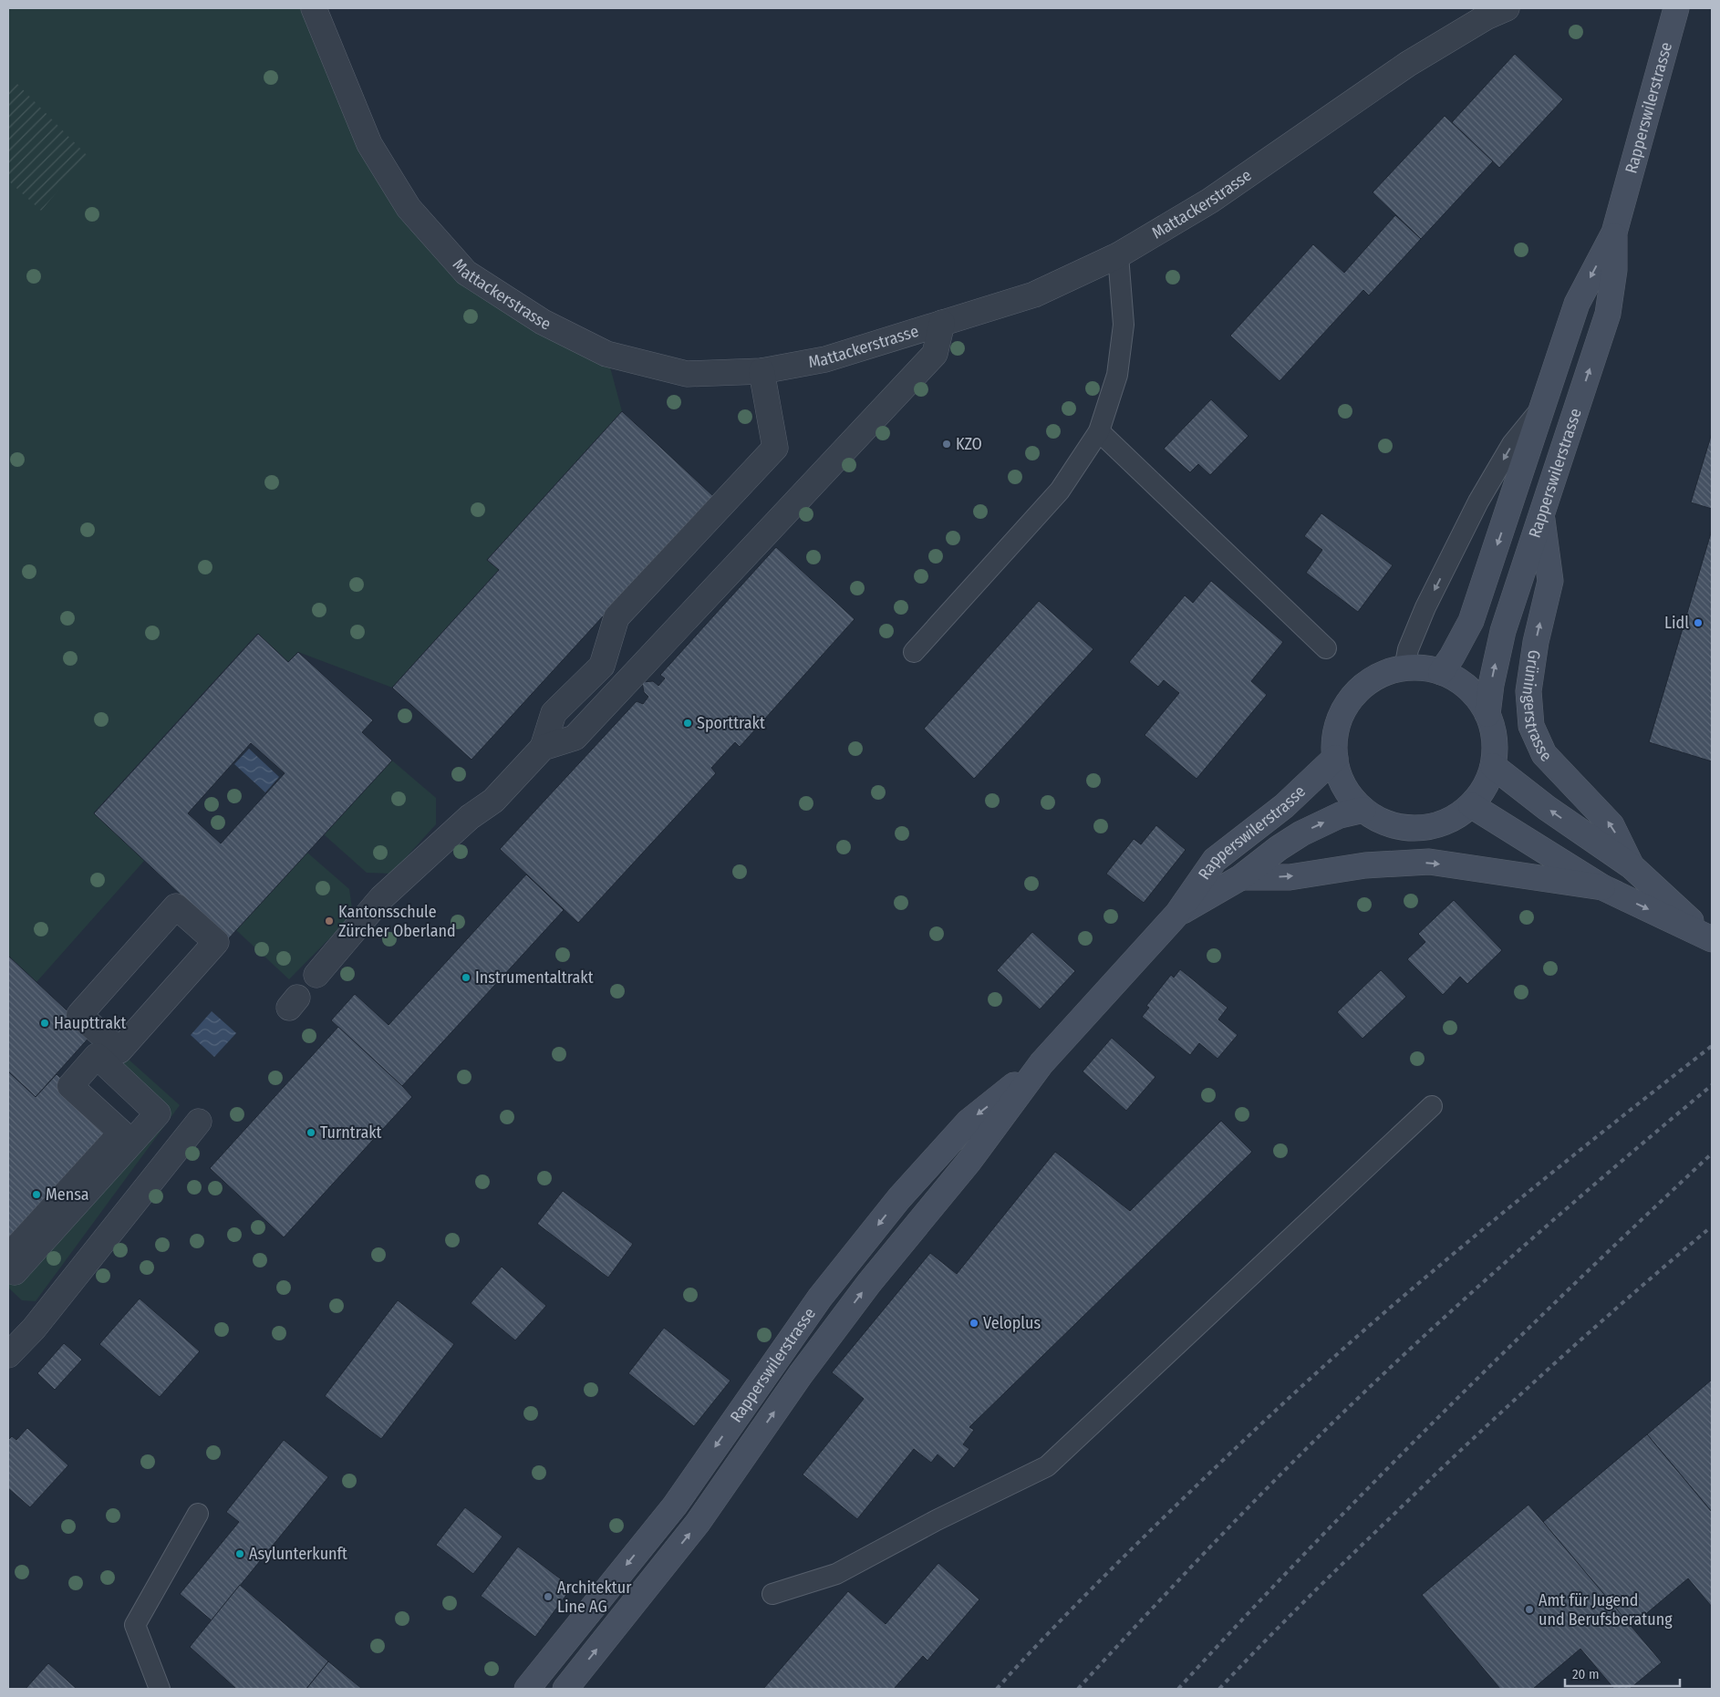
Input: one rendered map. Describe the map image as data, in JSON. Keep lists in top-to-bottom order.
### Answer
{
  "streets": {
    "main road": ["Rapperswilerstrasse", "Grüningerstrasse"],
    "street": ["Mattackerstrasse"]
  },
  "crossings": [
    ["Rapperswilerstrasse", "Grüningerstrasse"]
  ],
  "places": [
    "KZO",
    "Lidl",
    "Sporttrakt",
    "Kantonsschule Zürcher Oberland",
    "Instrumentaltrakt",
    "Haupttrakt",
    "Turntrakt",
    "Mensa",
    "Veloplus",
    "Asylunterkunft",
    "Architektur Line AG",
    "Amt für Jugend und Berufsberatung"
  ],
  "scale_bar": "20 m"
}
